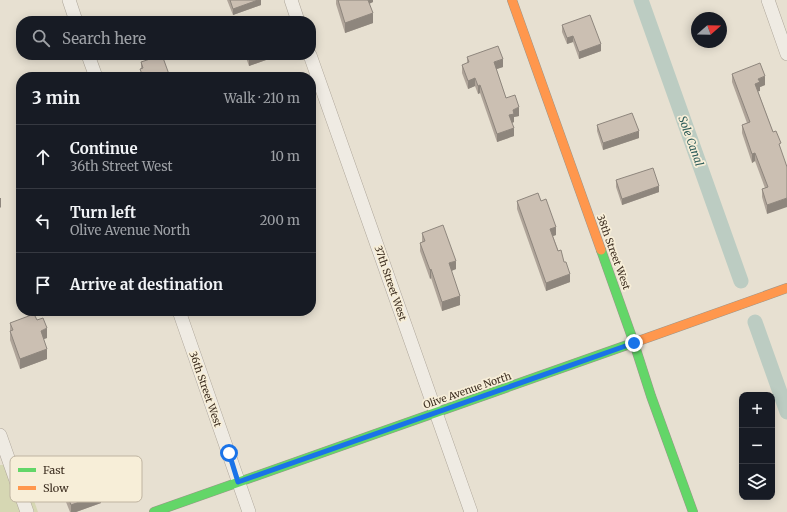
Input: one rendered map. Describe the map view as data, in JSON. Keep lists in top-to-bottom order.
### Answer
{
  "streets": {
    "street": [
      "38th Street West",
      "37th Street West",
      "36th Street West",
      "Olive Avenue North"
    ]
  },
  "crossings": [
    ["38th Street West", "Olive Avenue North"],
    ["37th Street West", "Olive Avenue North"],
    ["36th Street West", "Olive Avenue North"]
  ],
  "water": ["Sole Canal"],
  "legend": ["Fast", "Slow"],
  "north": "right",
  "page": {
    "search": "Search here",
    "heading": ["3 min", "Walk · 210 m"],
    "list": [
      ["Continue", "36th Street West", "10 m"],
      ["Turn left", "Olive Avenue North", "200 m"],
      "Arrive at destination"
    ],
    "map_buttons": ["+", "−"]
  }
}
